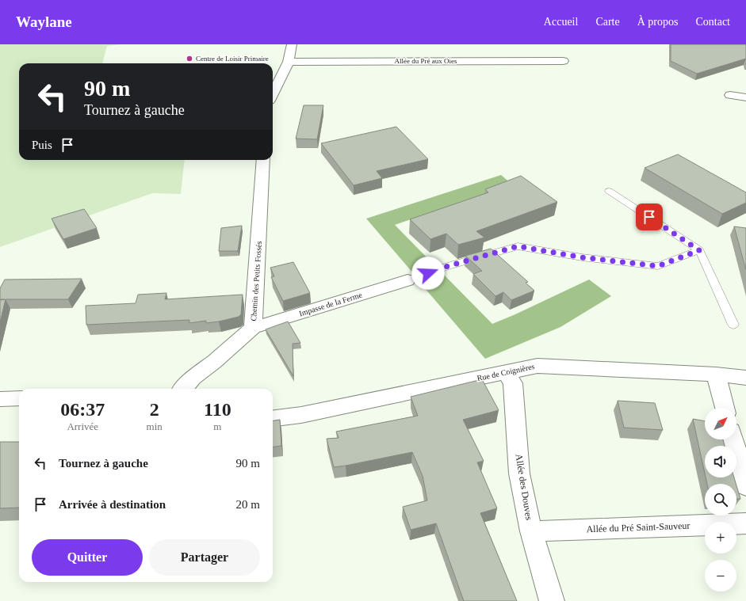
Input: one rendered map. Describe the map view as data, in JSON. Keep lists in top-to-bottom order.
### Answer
{
  "streets": {
    "street": [
      "Allée du Pré aux Oies",
      "Chemin des Petits Fossés",
      "Impasse de la Ferme",
      "Rue de Coignières",
      "Allée des Douves",
      "Allée du Pré Saint-Sauveur"
    ]
  },
  "crossings": [
    ["Chemin des Petits Fossés", "Impasse de la Ferme"],
    ["Rue de Coignières", "Allée des Douves"],
    ["Allée des Douves", "Allée du Pré Saint-Sauveur"]
  ],
  "places": ["Centre de Loisir Primaire"],
  "north": "top right",
  "page": {
    "header": "Waylane",
    "nav": [
      "Accueil",
      "Carte",
      "À propos",
      "Contact"
    ],
    "turn": ["90 m", "Tournez à gauche"],
    "then": "Puis",
    "eta": [
      "06:37",
      "Arrivée",
      "2",
      "min",
      "110",
      "m"
    ],
    "map_buttons": ["+", "−"],
    "list": [
      {
        "name": "Tournez à gauche",
        "value": "90 m"
      },
      {
        "name": "Arrivée à destination",
        "value": "20 m"
      }
    ],
    "buttons": ["Quitter", "Partager"]
  }
}
